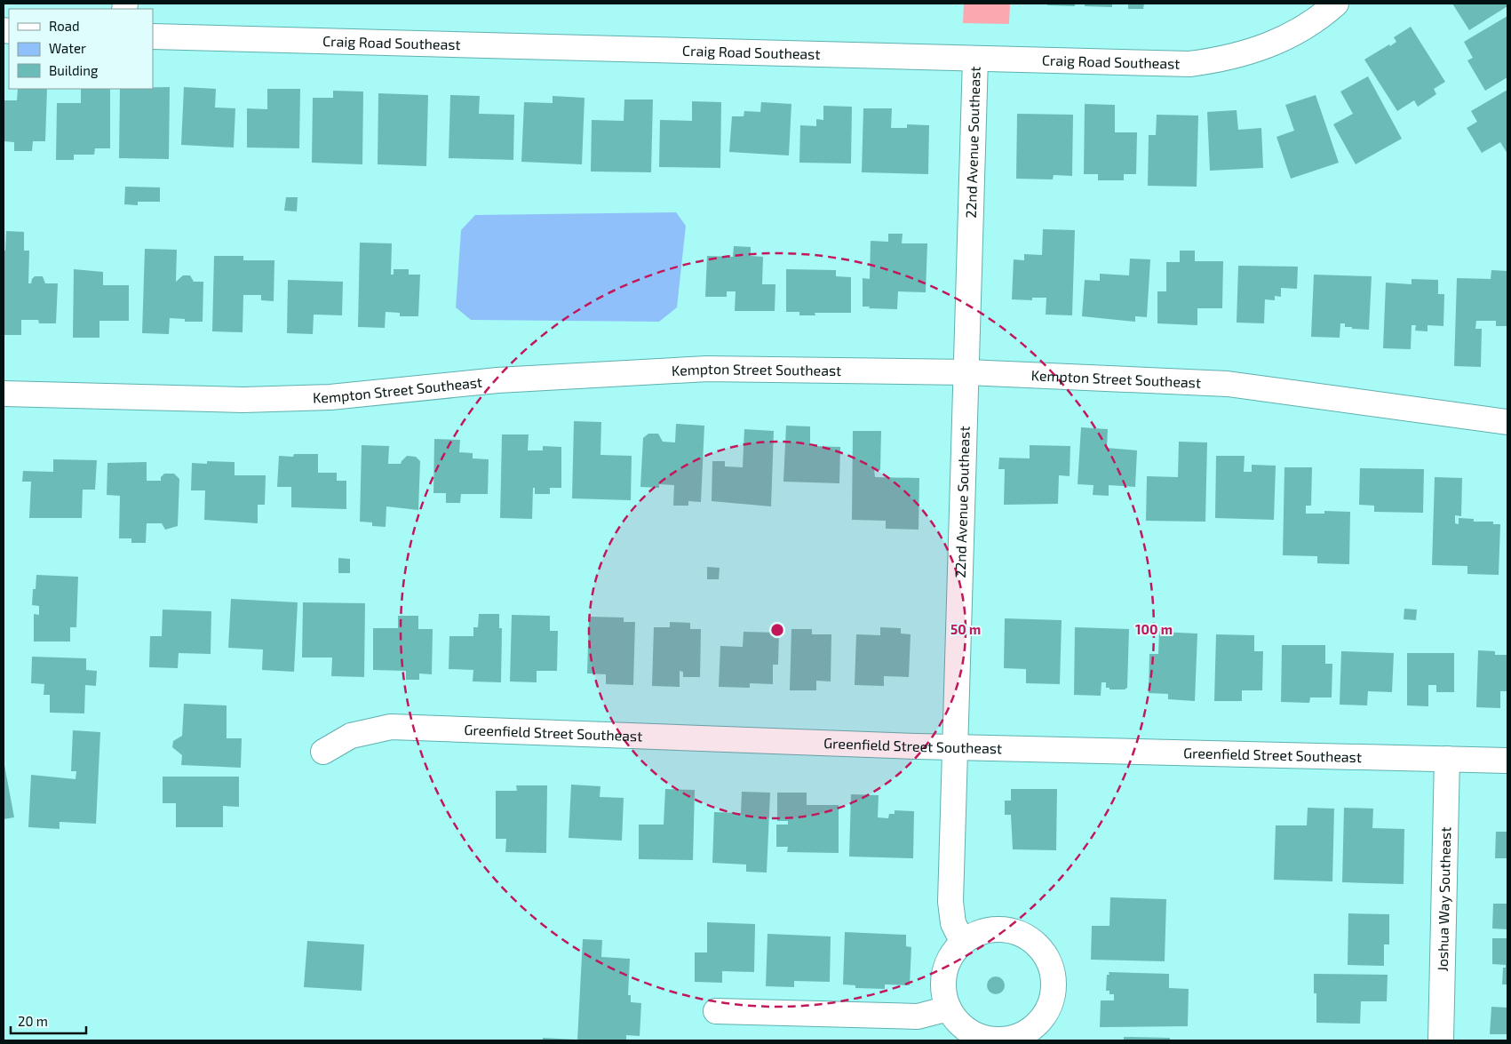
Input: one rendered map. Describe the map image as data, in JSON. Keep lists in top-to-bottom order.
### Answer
{
  "streets": {
    "street": [
      "Craig Road Southeast",
      "22nd Avenue Southeast",
      "Kempton Street Southeast",
      "Greenfield Street Southeast",
      "Joshua Way Southeast"
    ]
  },
  "crossings": [
    ["Craig Road Southeast", "22nd Avenue Southeast"],
    ["22nd Avenue Southeast", "Kempton Street Southeast"],
    ["22nd Avenue Southeast", "Greenfield Street Southeast"],
    ["Greenfield Street Southeast", "Joshua Way Southeast"]
  ],
  "legend": ["Road", "Water", "Building"],
  "scale_bar": "20 m",
  "rings": ["50 m", "100 m"]
}
